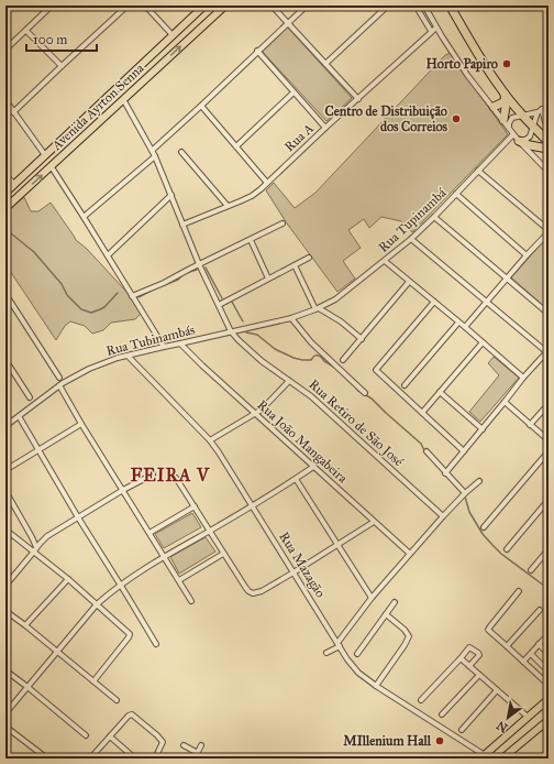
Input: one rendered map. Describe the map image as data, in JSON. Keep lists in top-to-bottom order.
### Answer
{
  "streets": {
    "main road": ["Avenida Ayrton Senna"],
    "street": [
      "Rua A",
      "Rua Tupinambá",
      "Rua Tubinambás",
      "Rua Retiro de São José",
      "Rua João Mangabeira",
      "Rua Mazagão"
    ]
  },
  "crossings": [
    ["Avenida Ayrton Senna", "Rua Retiro de São José"],
    ["Rua A", "Rua Retiro de São José"],
    ["Rua Tupinambá", "Rua Tubinambás"],
    ["Rua Tubinambás", "Rua Retiro de São José"],
    ["Rua Tubinambás", "Rua João Mangabeira"],
    ["Rua Tubinambás", "Rua Mazagão"]
  ],
  "districts": ["FEIRA V"],
  "places": ["Horto Papiro", "Centro de Distribuição dos Correios", "MIllenium Hall"],
  "scale_bar": "100 m",
  "north": "bottom left"
}
